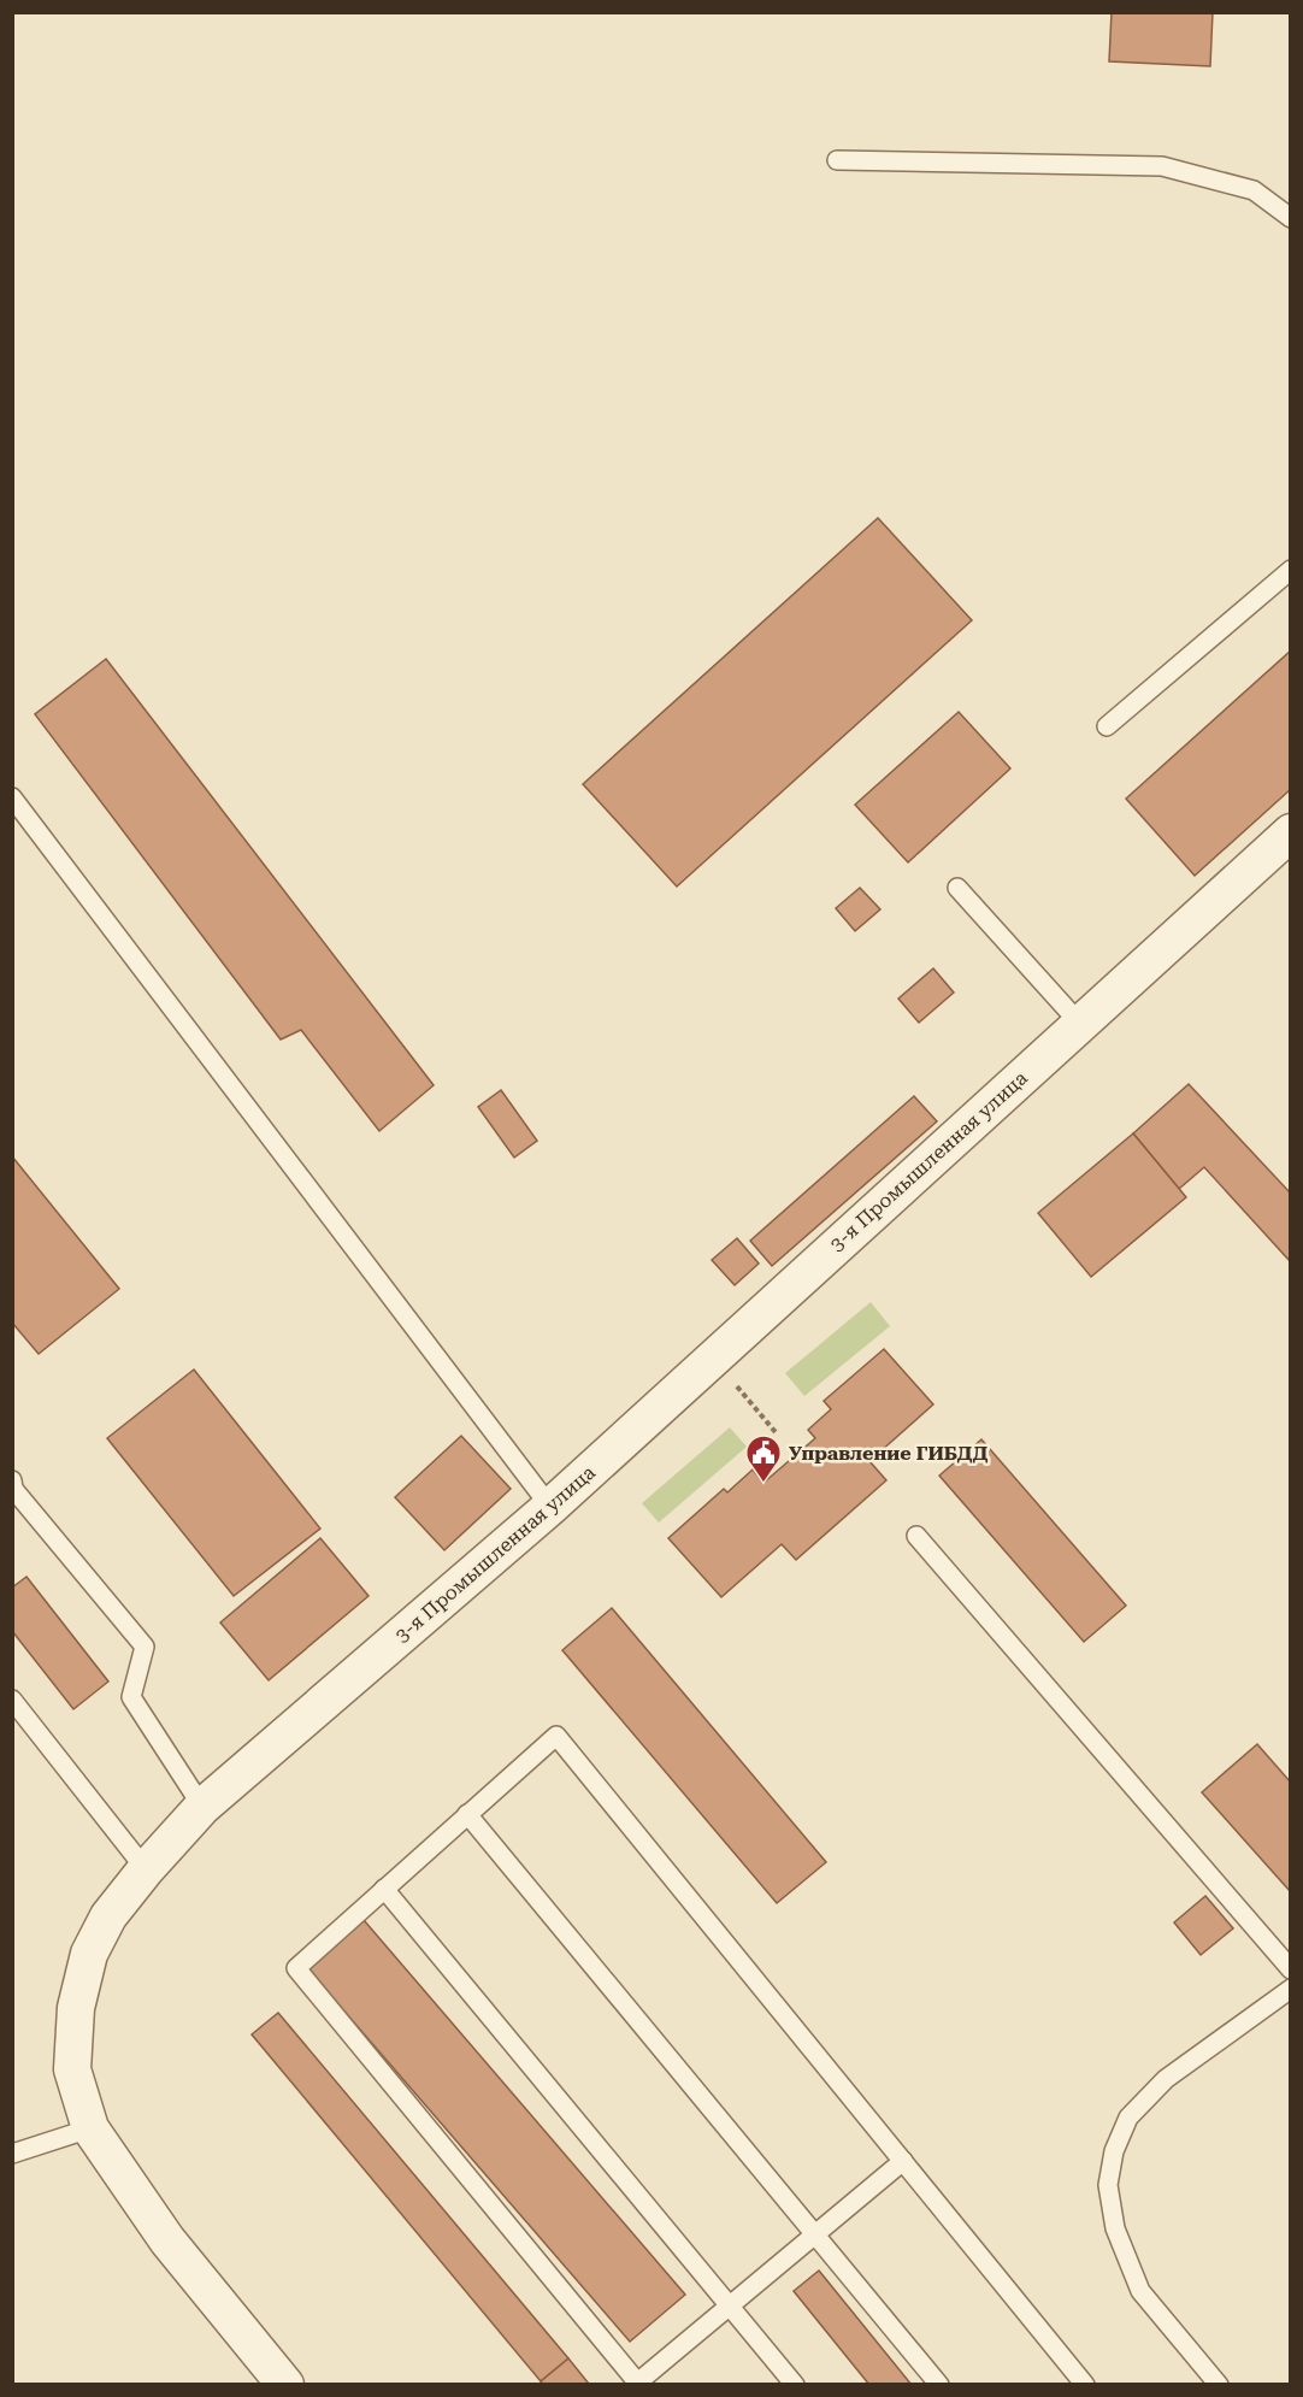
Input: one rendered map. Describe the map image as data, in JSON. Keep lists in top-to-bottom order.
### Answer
{
  "streets": {
    "street": ["3-я Промышленная улица"]
  },
  "places": {
    "public building": ["Управление ГИБДД"]
  }
}
